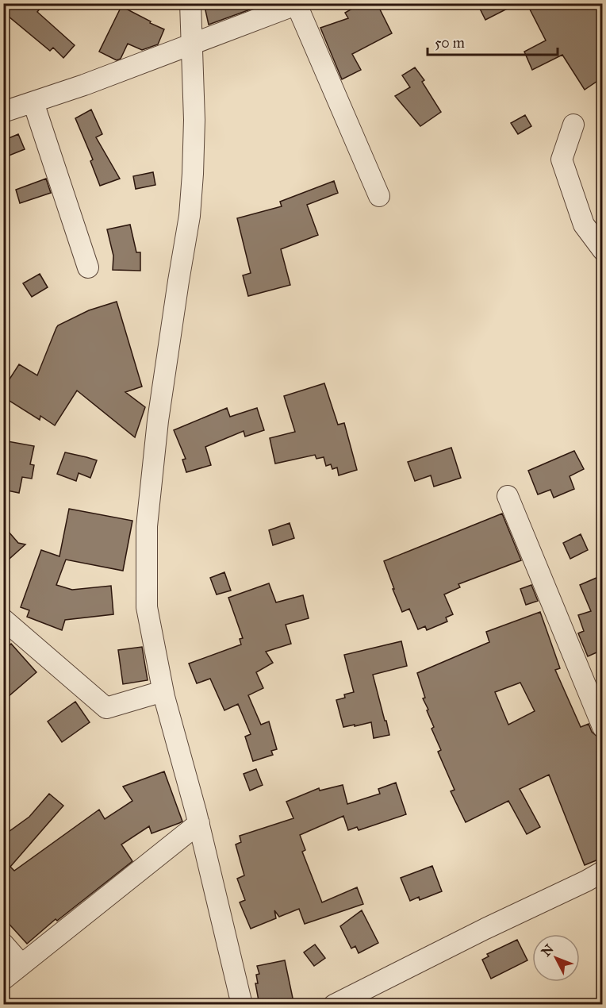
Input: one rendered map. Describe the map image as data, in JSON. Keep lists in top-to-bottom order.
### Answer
{
  "scale_bar": "50 m",
  "north": "top left"
}
